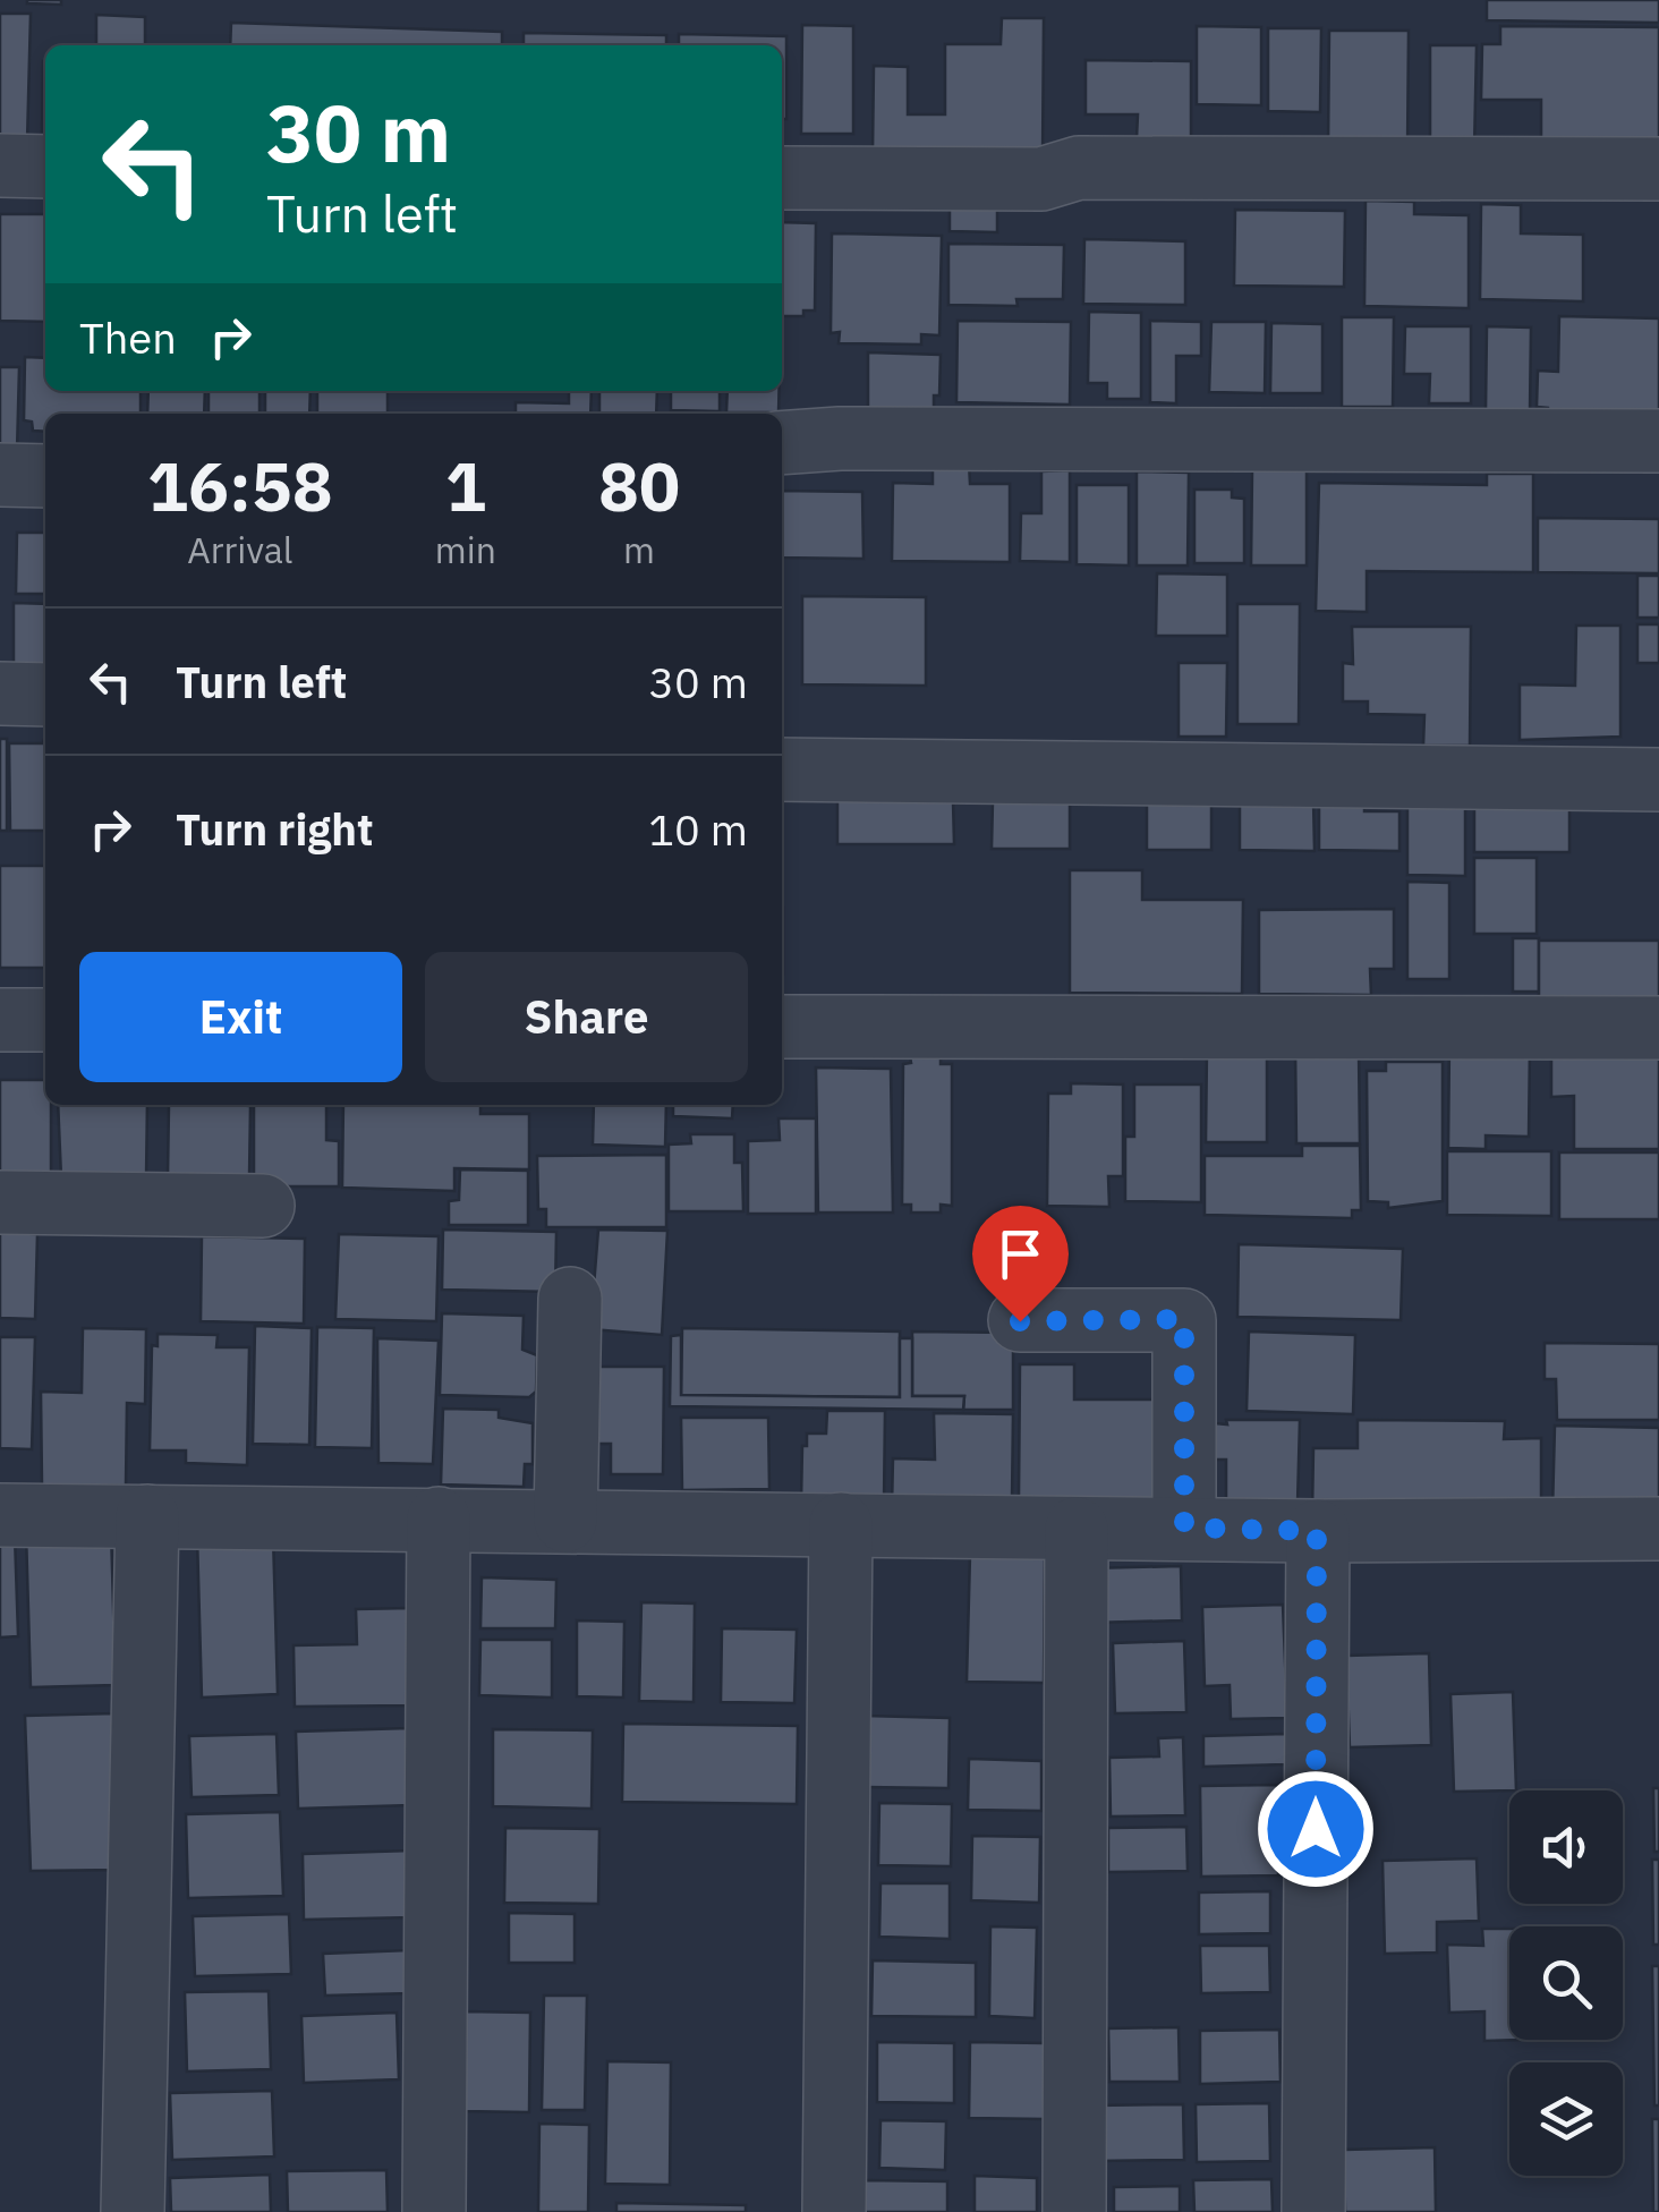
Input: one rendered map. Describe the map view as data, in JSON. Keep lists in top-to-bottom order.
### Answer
{
  "page": {
    "turn": ["30 m", "Turn left"],
    "then": "Then",
    "eta": [
      "16:58",
      "Arrival",
      "1",
      "min",
      "80",
      "m"
    ],
    "list": [
      {
        "name": "Turn left",
        "value": "30 m"
      },
      {
        "name": "Turn right",
        "value": "10 m"
      }
    ],
    "buttons": ["Exit", "Share"]
  }
}
